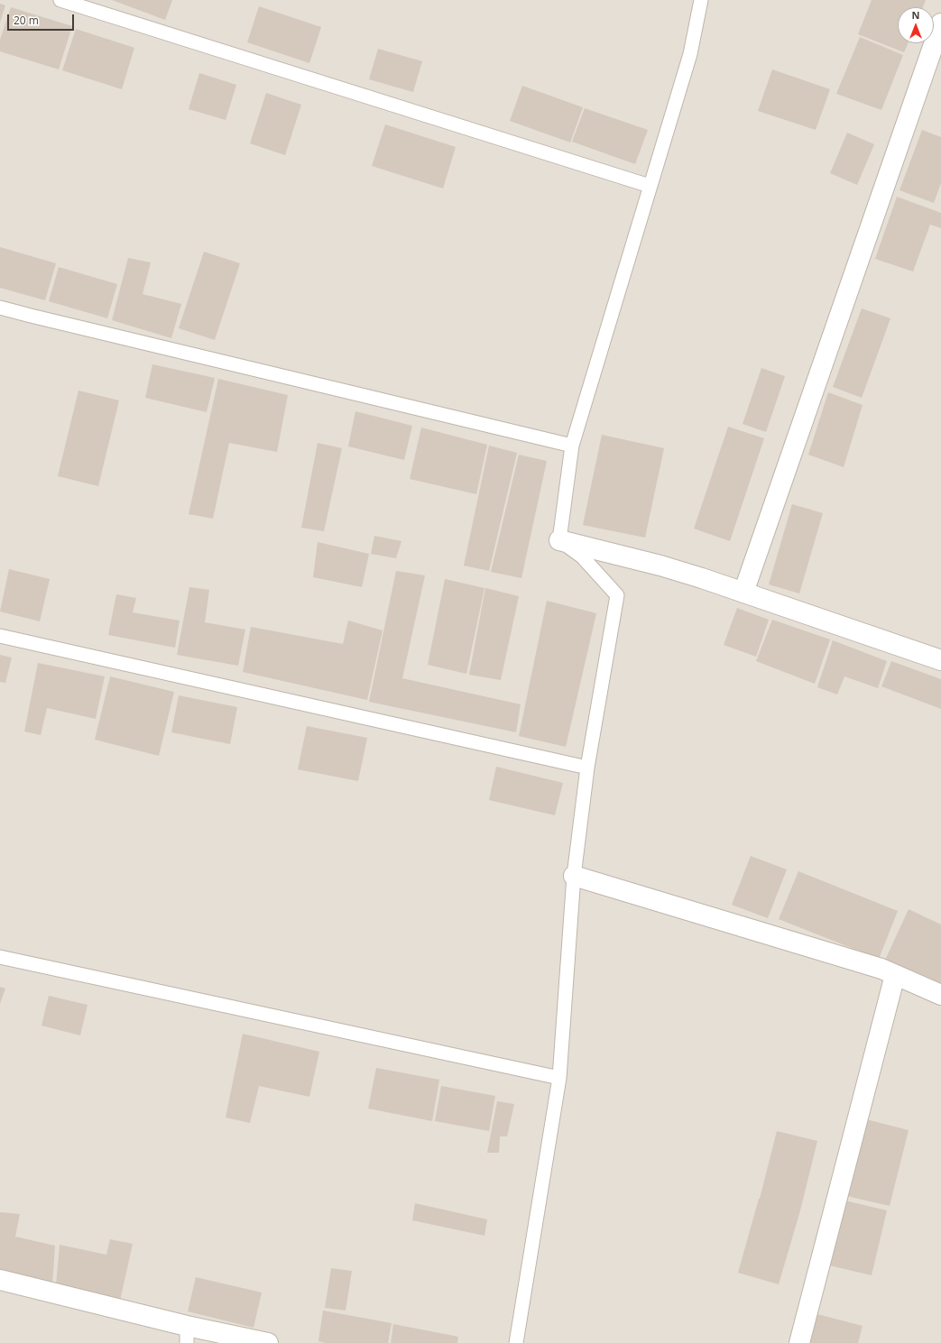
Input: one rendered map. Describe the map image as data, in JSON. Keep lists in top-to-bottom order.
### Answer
{
  "scale_bar": "20 m",
  "north": "top"
}
